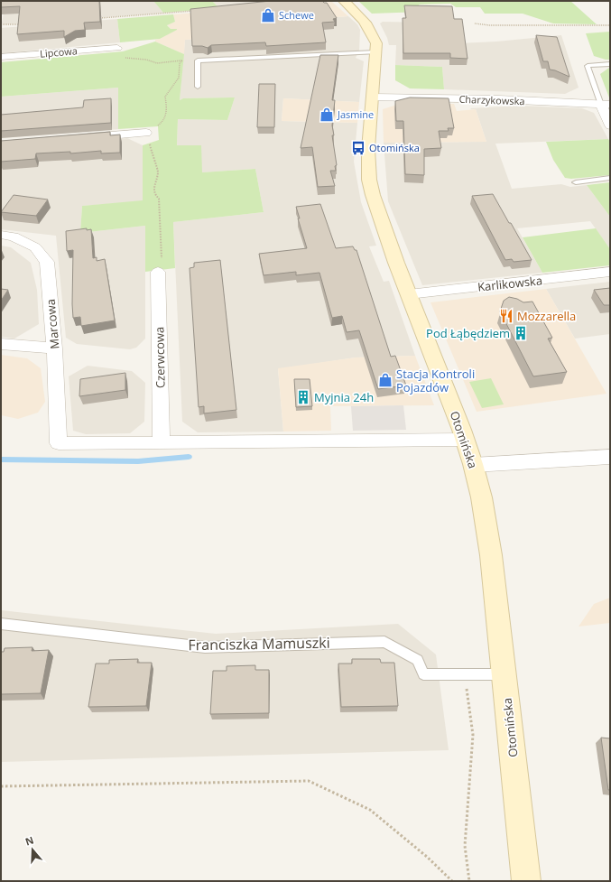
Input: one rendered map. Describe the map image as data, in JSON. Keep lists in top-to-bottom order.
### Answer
{
  "streets": {
    "street": [
      "Lipcowa",
      "Charzykowska",
      "Karlikowska",
      "Marcowa",
      "Czerwcowa",
      "Otomińska"
    ],
    "lane": ["Franciszka Mamuszki"]
  },
  "crossings": [
    ["Charzykowska", "Otomińska"],
    ["Karlikowska", "Otomińska"],
    ["Marcowa", "Czerwcowa"],
    ["Otomińska", "Franciszka Mamuszki"]
  ],
  "places": {
    "shop": ["Schewe", "Jasmine", "Stacja Kontroli Pojazdów"],
    "bus stop": ["Otomińska"],
    "restaurant": ["Mozzarella"],
    "building": ["Pod Łąbędziem", "Myjnia 24h"]
  },
  "north": "top"
}
